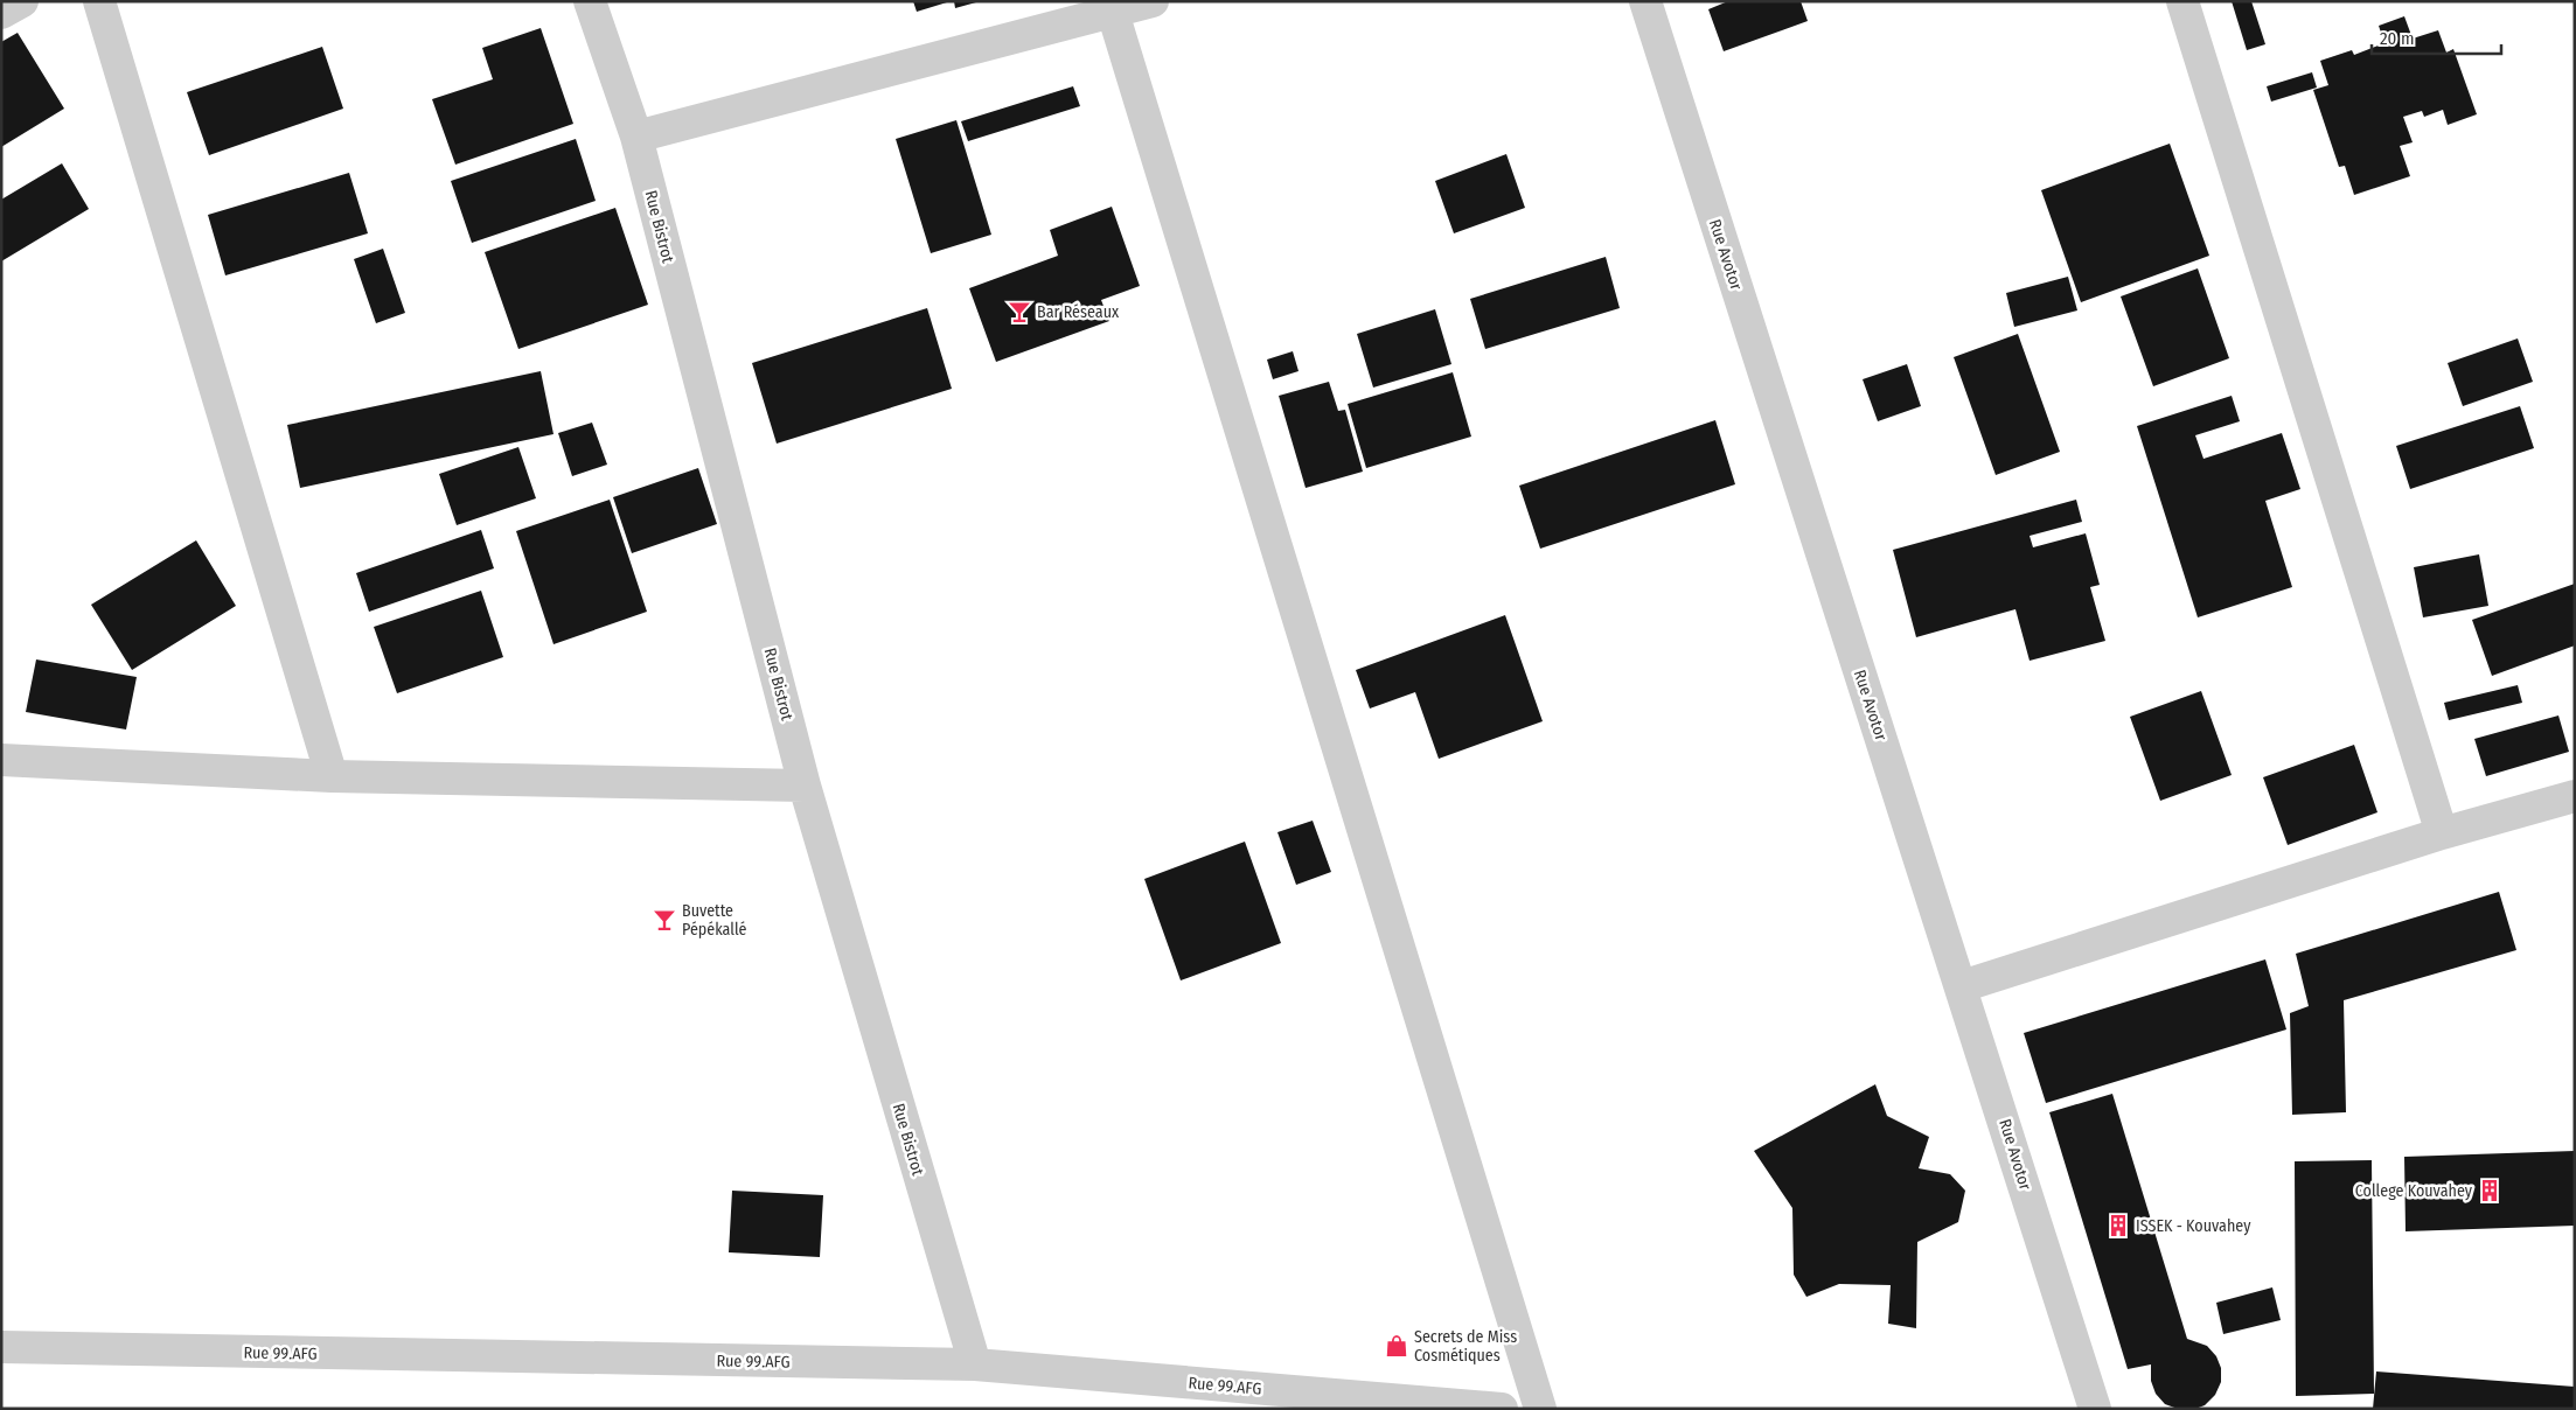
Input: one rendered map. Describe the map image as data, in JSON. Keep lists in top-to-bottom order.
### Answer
{
  "streets": {
    "street": ["Rue Bistrot", "Rue Avotor", "Rue 99.AFG"]
  },
  "crossings": [
    ["Rue Bistrot", "Rue 99.AFG"]
  ],
  "places": {
    "bar": ["Bar Réseaux", "Buvette Pépékallé"],
    "building": ["College Kouvahey", "ISSEK - Kouvahey"],
    "shop": ["Secrets de Miss Cosmétiques"]
  },
  "scale_bar": "20 m"
}
